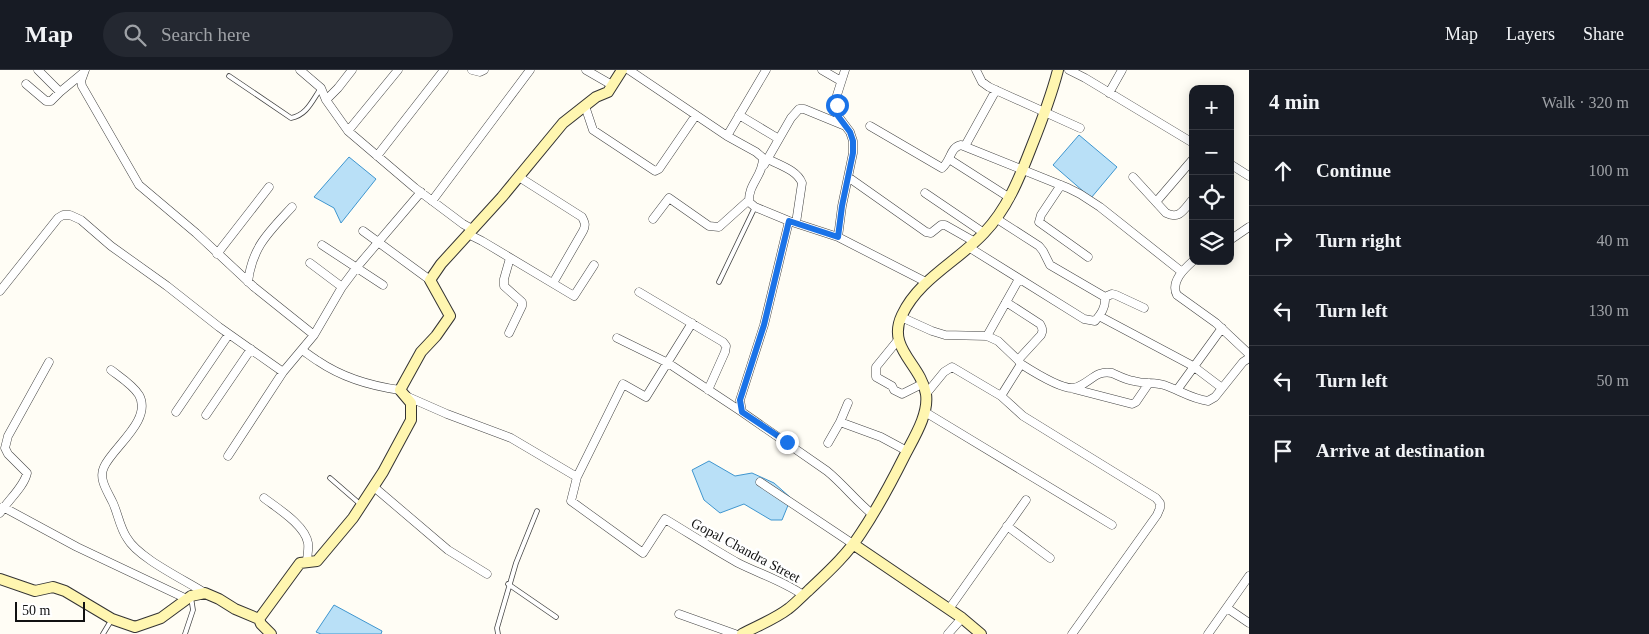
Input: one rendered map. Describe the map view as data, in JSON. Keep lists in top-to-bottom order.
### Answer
{
  "streets": {
    "street": ["Gopal Chandra Street"]
  },
  "scale_bar": "50 m",
  "page": {
    "header": "Map",
    "search": "Search here",
    "nav": ["Map", "Layers", "Share"],
    "heading": ["4 min", "Walk · 320 m"],
    "map_buttons": ["+", "−"],
    "list": [
      ["Continue", "100 m"],
      ["Turn right", "40 m"],
      ["Turn left", "130 m"],
      ["Turn left", "50 m"],
      "Arrive at destination"
    ],
    "scale": "50 m"
  }
}
